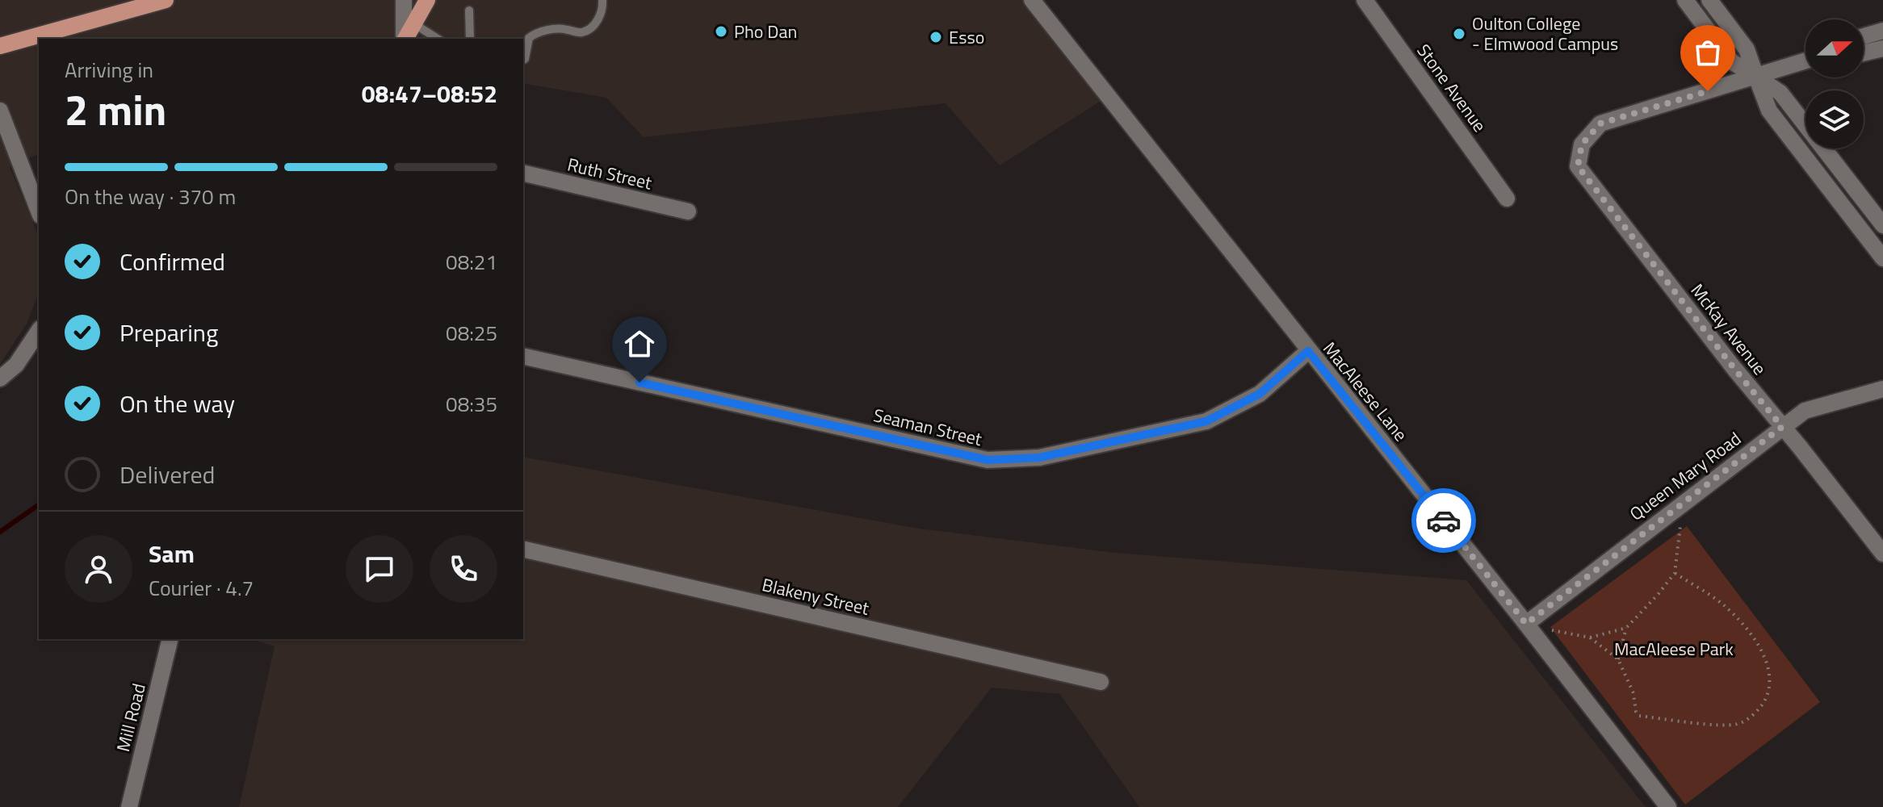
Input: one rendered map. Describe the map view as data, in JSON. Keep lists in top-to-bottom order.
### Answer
{
  "streets": {
    "street": [
      "Stone Avenue",
      "Ruth Street",
      "McKay Avenue",
      "MacAleese Lane",
      "Seaman Street",
      "Queen Mary Road",
      "Blakeny Street",
      "Mill Road"
    ]
  },
  "crossings": [
    ["McKay Avenue", "Queen Mary Road"],
    ["MacAleese Lane", "Seaman Street"],
    ["MacAleese Lane", "Queen Mary Road"]
  ],
  "parks": ["MacAleese Park"],
  "places": ["Pho Dan", "Oulton College - Elmwood Campus", "Esso"],
  "north": "right",
  "page": {
    "heading": ["2 min", "Arriving in", "08:47–08:52"],
    "panel": ["Sam", "Courier · 4.7"],
    "bar": "On the way · 370 m",
    "list": [
      ["Confirmed", "08:21"],
      ["Preparing", "08:25"],
      ["On the way", "08:35"],
      "Delivered"
    ]
  }
}
